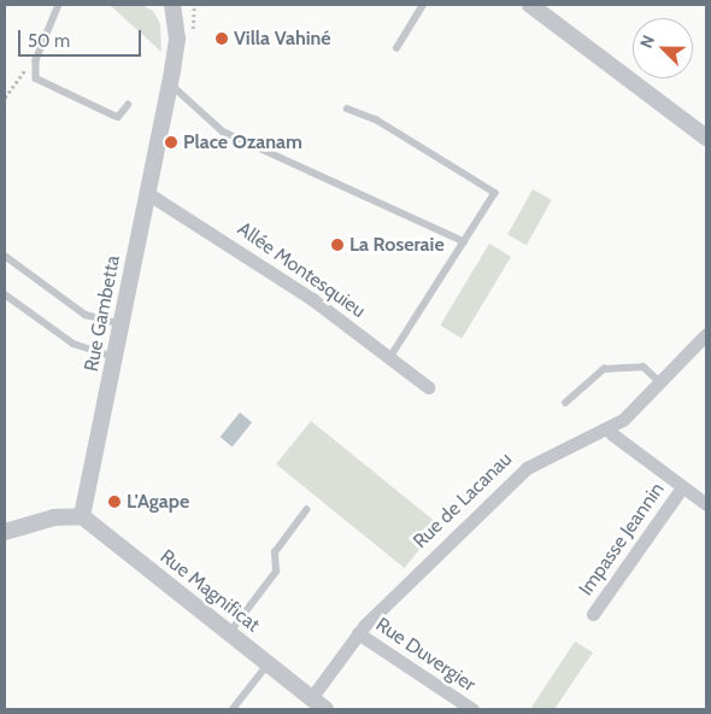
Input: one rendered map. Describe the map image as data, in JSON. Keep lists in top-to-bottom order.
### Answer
{
  "streets": {
    "street": [
      "Allée Montesquieu",
      "Rue Gambetta",
      "Rue de Lacanau",
      "Impasse Jeannin",
      "Rue Magnificat",
      "Rue Duvergier"
    ]
  },
  "crossings": [
    ["Allée Montesquieu", "Rue Gambetta"],
    ["Rue Gambetta", "Rue Magnificat"],
    ["Rue de Lacanau", "Rue Magnificat"],
    ["Rue de Lacanau", "Rue Duvergier"]
  ],
  "places": [
    "Villa Vahiné",
    "Place Ozanam",
    "La Roseraie",
    "L'Agape"
  ],
  "scale_bar": "50 m",
  "north": "top left"
}
